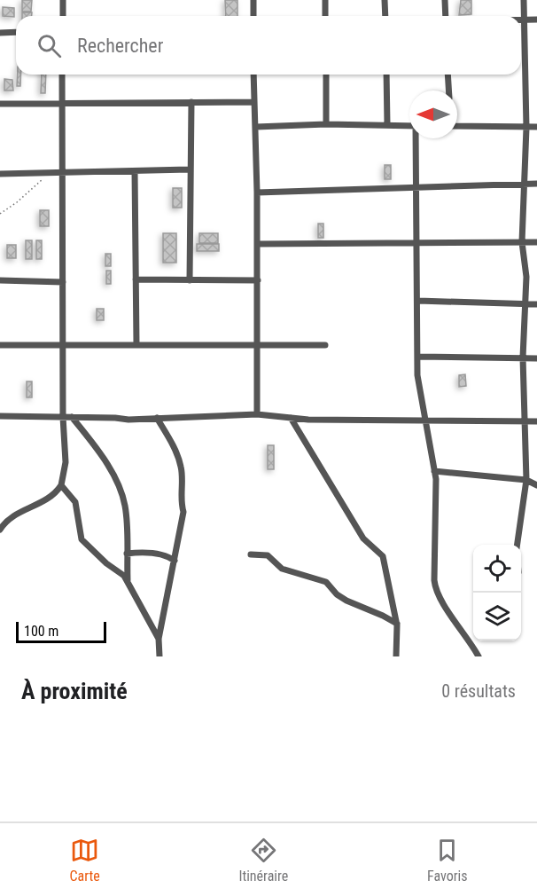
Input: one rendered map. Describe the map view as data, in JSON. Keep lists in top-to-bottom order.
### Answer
{
  "scale_bar": "100 m",
  "north": "left",
  "page": {
    "search": "Rechercher",
    "scale": "100 m",
    "heading": ["À proximité", "0 résultats"],
    "nav": ["Carte", "Itinéraire", "Favoris"]
  }
}
